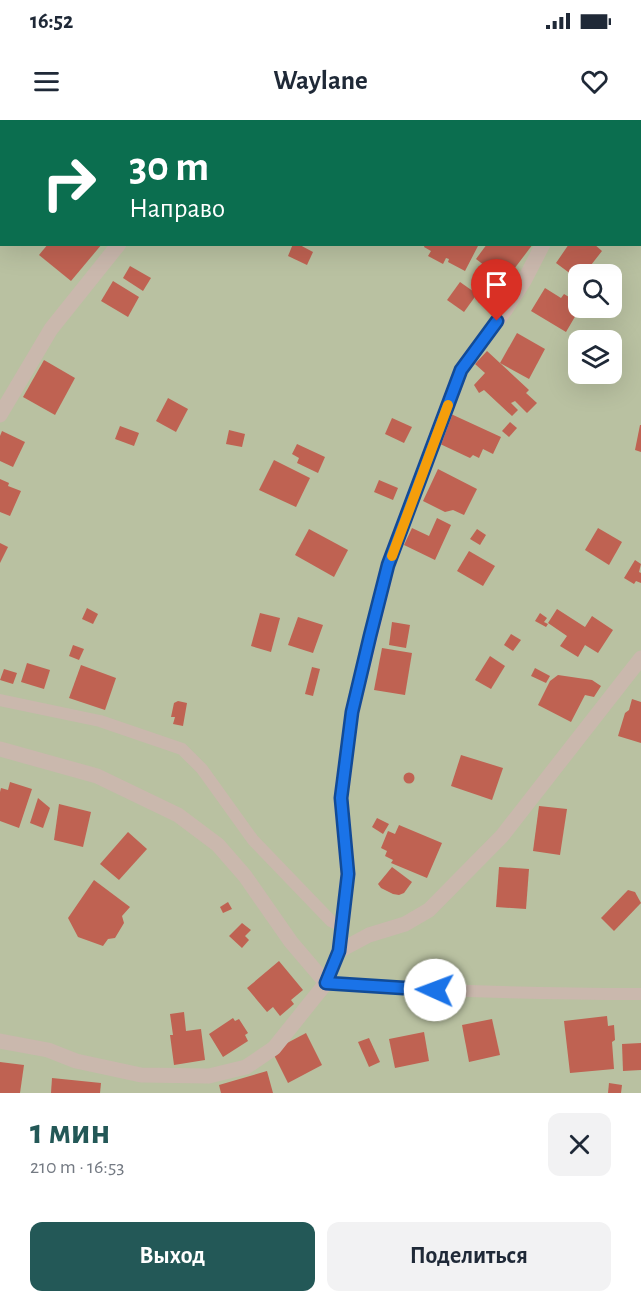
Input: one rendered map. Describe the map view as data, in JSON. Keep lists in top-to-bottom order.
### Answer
{
  "page": {
    "status": "16:52",
    "header": "Waylane",
    "turn": ["30 m", "Направо"],
    "heading": ["1 мин", "210 m · 16:53"],
    "buttons": ["Выход", "Поделиться"]
  }
}
